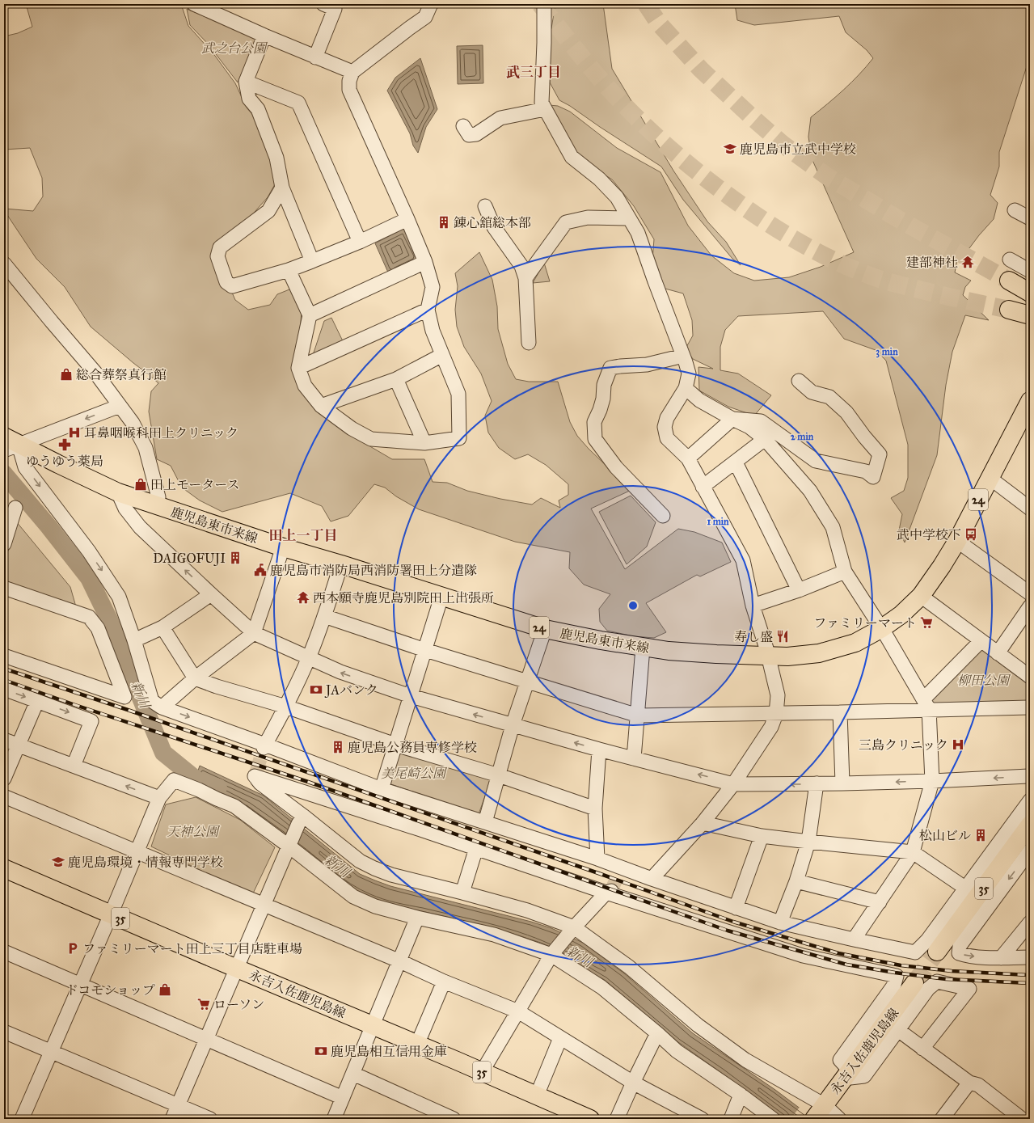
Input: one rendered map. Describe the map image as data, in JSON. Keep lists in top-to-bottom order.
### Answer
{
  "streets": {
    "main road": [
      "24",
      "鹿児島東市来線",
      "35",
      "永吉入佐鹿児島線"
    ]
  },
  "districts": ["武三丁目", "田上一丁目"],
  "water": ["新川"],
  "parks": [
    "武之台公園",
    "柳田公園",
    "美尾崎公園",
    "天神公園"
  ],
  "places": {
    "school or university": ["鹿児島市立武中学校", "鹿児島環境・情報専門学校"],
    "building": [
      "錬心舘総本部",
      "DAIGOFUJI",
      "鹿児島公務員専修学校",
      "松山ビル"
    ],
    "temple": ["建部神社", "西本願寺鹿児島別院田上出張所"],
    "shop": ["総合葬祭真行館", "田上モータース", "ドコモショップ"],
    "hospital": ["耳鼻咽喉科田上クリニック", "三島クリニック"],
    "pharmacy": ["ゆうゆう薬局"],
    "bus stop": ["武中学校下"],
    "public building": ["鹿児島市消防局西消防署田上分遣隊"],
    "supermarket": ["ファミリーマート", "ローソン"],
    "restaurant": ["寿し盛"],
    "bank": ["JAバンク", "鹿児島相互信用金庫"],
    "parking": ["ファミリーマート田上三丁目店駐車場"]
  },
  "rings": ["3 min", "2 min", "1 min"]
}
